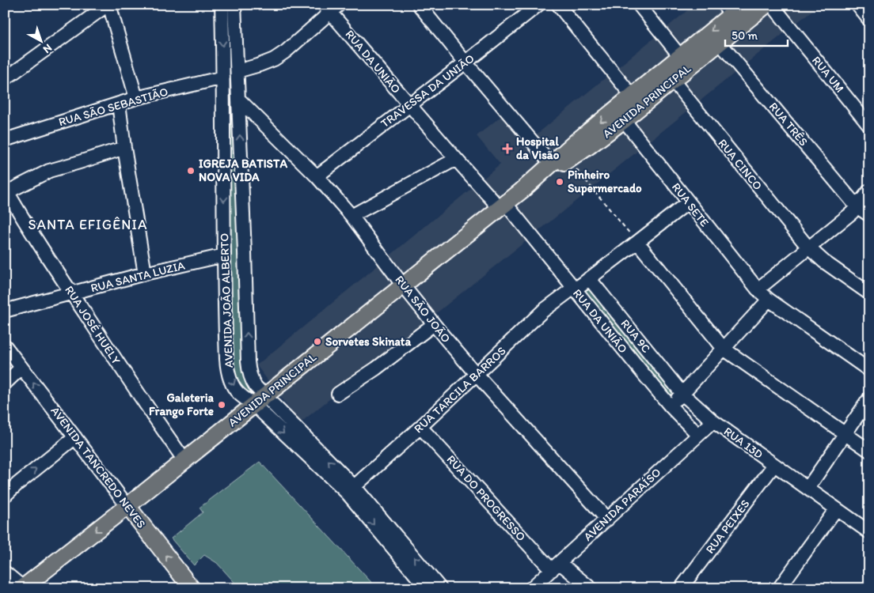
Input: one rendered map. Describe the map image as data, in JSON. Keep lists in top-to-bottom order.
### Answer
{
  "streets": {
    "main road": ["AVENIDA PRINCIPAL", "AVENIDA TANCREDO NEVES"],
    "street": [
      "RUA DA UNIÃO",
      "RUA UM",
      "TRAVESSA DA UNIÃO",
      "RUA SÃO SEBASTIÃO",
      "RUA TRÊS",
      "RUA CINCO",
      "RUA SETE",
      "RUA SANTA LUZIA",
      "AVENIDA JOÃO ALBERTO",
      "RUA SÃO JOÃO",
      "RUA JOSÉ HUELY",
      "RUA 9C",
      "RUA TARCILA BARROS",
      "RUA 13D",
      "RUA DO PROGRESSO",
      "AVENIDA PARAÍSO",
      "RUA PEIXES"
    ]
  },
  "crossings": [
    ["RUA DA UNIÃO", "TRAVESSA DA UNIÃO"],
    ["RUA DA UNIÃO", "AVENIDA PRINCIPAL"],
    ["RUA DA UNIÃO", "RUA TARCILA BARROS"],
    ["RUA DA UNIÃO", "AVENIDA PARAÍSO"],
    ["TRAVESSA DA UNIÃO", "RUA SÃO JOÃO"],
    ["AVENIDA PRINCIPAL", "RUA TRÊS"],
    ["AVENIDA PRINCIPAL", "RUA CINCO"],
    ["AVENIDA PRINCIPAL", "RUA SETE"],
    ["AVENIDA PRINCIPAL", "AVENIDA JOÃO ALBERTO"],
    ["AVENIDA PRINCIPAL", "RUA SÃO JOÃO"],
    ["AVENIDA PRINCIPAL", "RUA JOSÉ HUELY"],
    ["AVENIDA PRINCIPAL", "AVENIDA TANCREDO NEVES"],
    ["RUA SÃO SEBASTIÃO", "AVENIDA JOÃO ALBERTO"],
    ["RUA SETE", "RUA TARCILA BARROS"],
    ["RUA SANTA LUZIA", "AVENIDA JOÃO ALBERTO"],
    ["RUA SANTA LUZIA", "RUA JOSÉ HUELY"],
    ["AVENIDA JOÃO ALBERTO", "RUA SÃO JOÃO"],
    ["AVENIDA JOÃO ALBERTO", "RUA TARCILA BARROS"],
    ["RUA SÃO JOÃO", "RUA TARCILA BARROS"],
    ["RUA SÃO JOÃO", "AVENIDA PARAÍSO"],
    ["RUA 9C", "RUA TARCILA BARROS"],
    ["RUA 9C", "RUA 13D"],
    ["RUA TARCILA BARROS", "RUA DO PROGRESSO"],
    ["RUA 13D", "AVENIDA PARAÍSO"],
    ["RUA 13D", "RUA PEIXES"],
    ["RUA DO PROGRESSO", "AVENIDA PARAÍSO"]
  ],
  "one_way": ["AVENIDA TANCREDO NEVES"],
  "districts": ["SANTA EFIGÊNIA"],
  "places": {
    "health": ["Hospital da Visão"],
    "other": [
      "IGREJA BATISTA NOVA VIDA",
      "Pinheiro Supermercado",
      "Sorvetes Skinata",
      "Galeteria Frango Forte"
    ]
  },
  "scale_bar": "50 m",
  "north": "bottom right"
}
